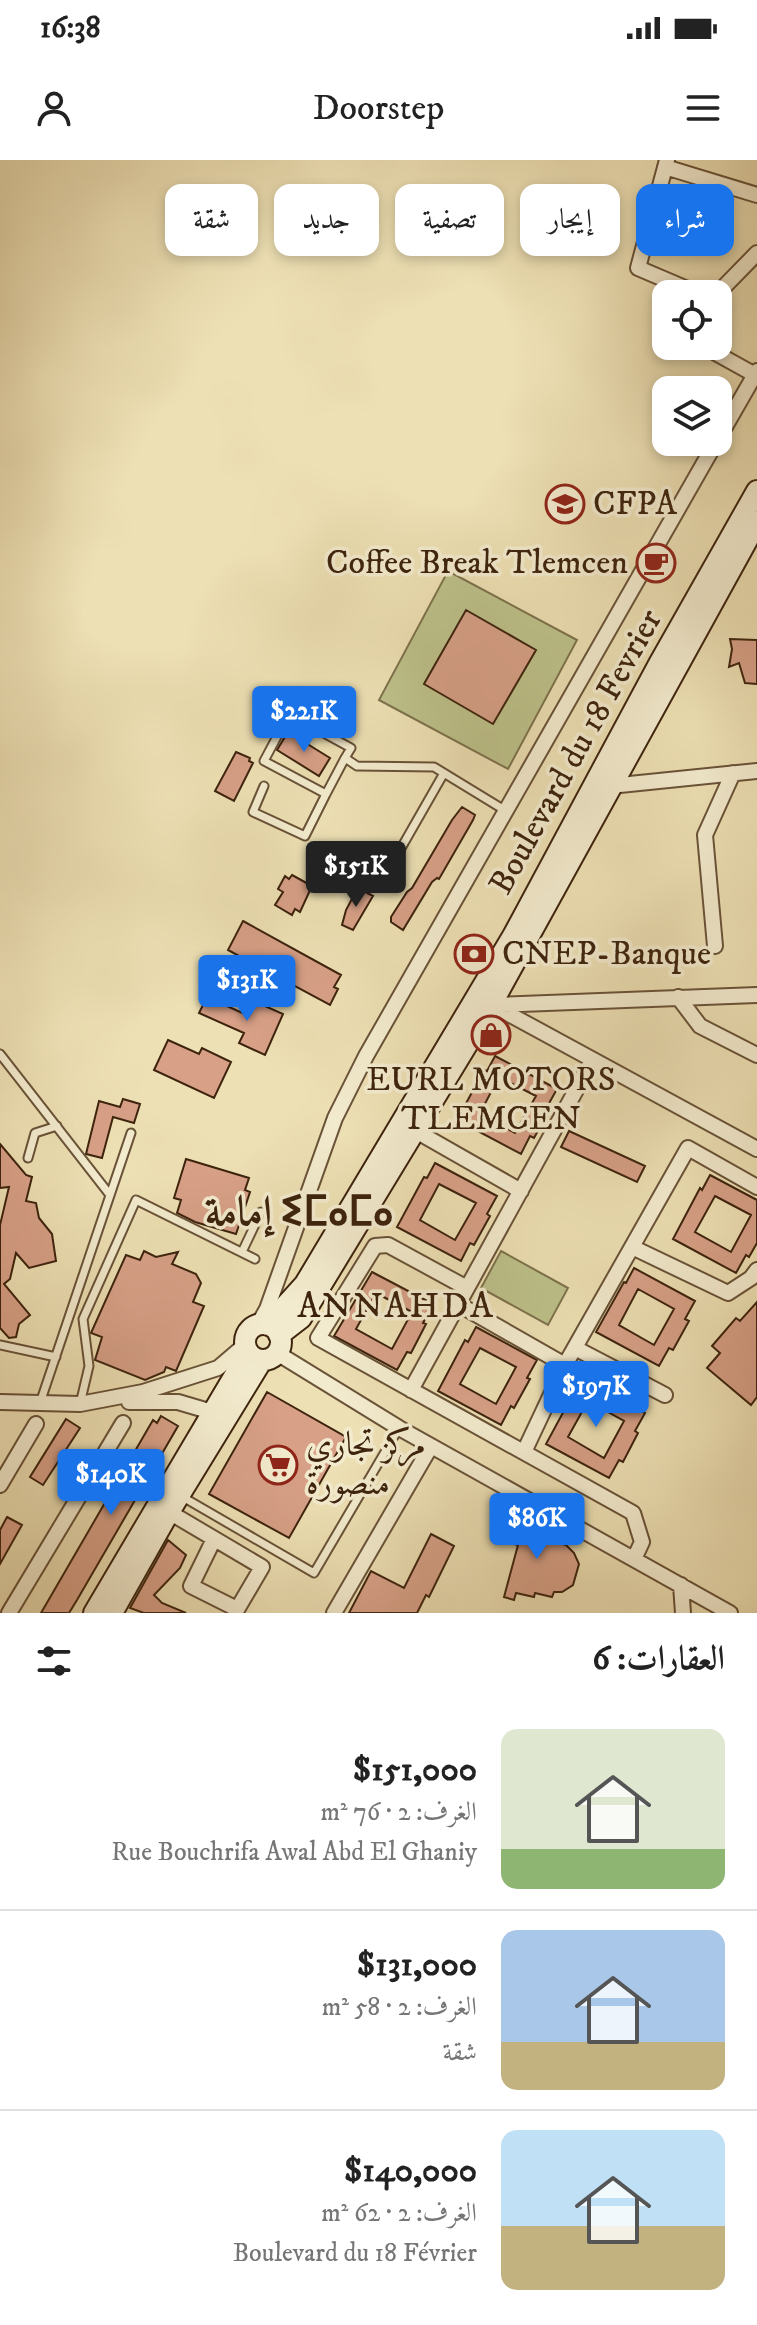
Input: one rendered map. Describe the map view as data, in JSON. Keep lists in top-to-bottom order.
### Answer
{
  "streets": {
    "main road": ["Boulevard du 18 Fevrier"]
  },
  "districts": ["إمامة ⵉⵎⴰⵎⴰ", "ANNAHDA"],
  "places": {
    "school or university": ["CFPA"],
    "cafe": ["Coffee Break Tlemcen"],
    "bank": ["CNEP-Banque"],
    "shop": ["EURL MOTORS TLEMCEN"],
    "supermarket": ["مركز تجاري منصورة"]
  },
  "page": {
    "status": "16:38",
    "header": "Doorstep",
    "chip": [
      "شراء",
      "إيجار",
      "تصفية",
      "جديد",
      "شقة"
    ],
    "price": [
      "$221K",
      "$151K",
      "$131K",
      "$197K",
      "$140K",
      "$86K"
    ],
    "heading": "العقارات: 6",
    "list": [
      {
        "name": "$151,000",
        "note": "الغرف: 2 · 76 m² · Rue Bouchrifa Awal Abd El Ghaniy"
      },
      {
        "name": "$131,000",
        "note": "الغرف: 2 · 58 m² · شقة"
      },
      {
        "name": "$140,000",
        "note": "الغرف: 2 · 62 m² · Boulevard du 18 Février"
      }
    ]
  }
}
